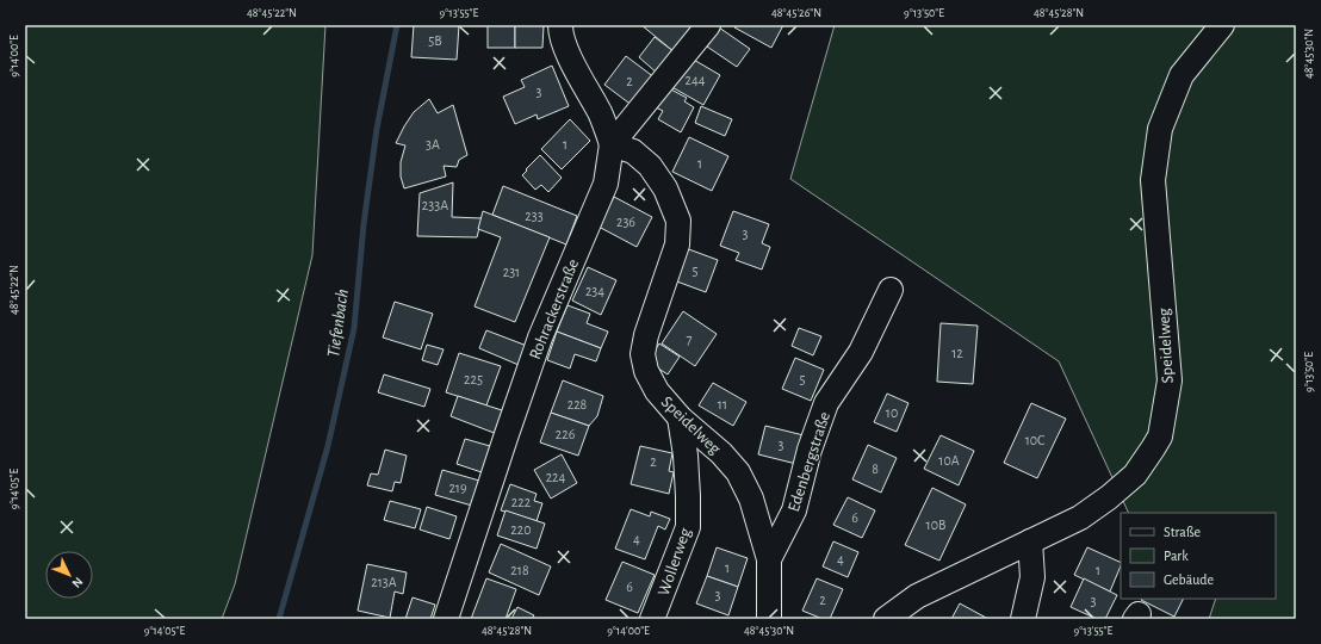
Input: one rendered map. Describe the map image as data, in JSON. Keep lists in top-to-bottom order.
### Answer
{
  "streets": {
    "street": [
      "Rohrackerstraße",
      "Speidelweg",
      "Edenbergstraße",
      "Wollerweg"
    ]
  },
  "crossings": [
    ["Rohrackerstraße", "Speidelweg"],
    ["Speidelweg", "Edenbergstraße"],
    ["Speidelweg", "Wollerweg"]
  ],
  "water": ["Tiefenbach"],
  "house_numbers": [
    "5B",
    "244",
    "2",
    "3",
    "3A",
    "1",
    "1",
    "233A",
    "233",
    "236",
    "3",
    "5",
    "231",
    "234",
    "7",
    "12",
    "225",
    "5",
    "228",
    "11",
    "10",
    "226",
    "10C",
    "3",
    "10A",
    "2",
    "8",
    "224",
    "219",
    "222",
    "6",
    "10B",
    "220",
    "4",
    "4",
    "1",
    "218",
    "1",
    "213A",
    "6",
    "3",
    "2",
    "3"
  ],
  "legend": ["Straße", "Park", "Gebäude"],
  "north": "bottom right",
  "coordinates": [
    "48°45'22\"N",
    "9°13'55\"E",
    "48°45'26\"N",
    "9°13'50\"E",
    "48°45'28\"N",
    "48°45'30\"N",
    "9°14'00\"E",
    "9°14'05\"E"
  ]
}
